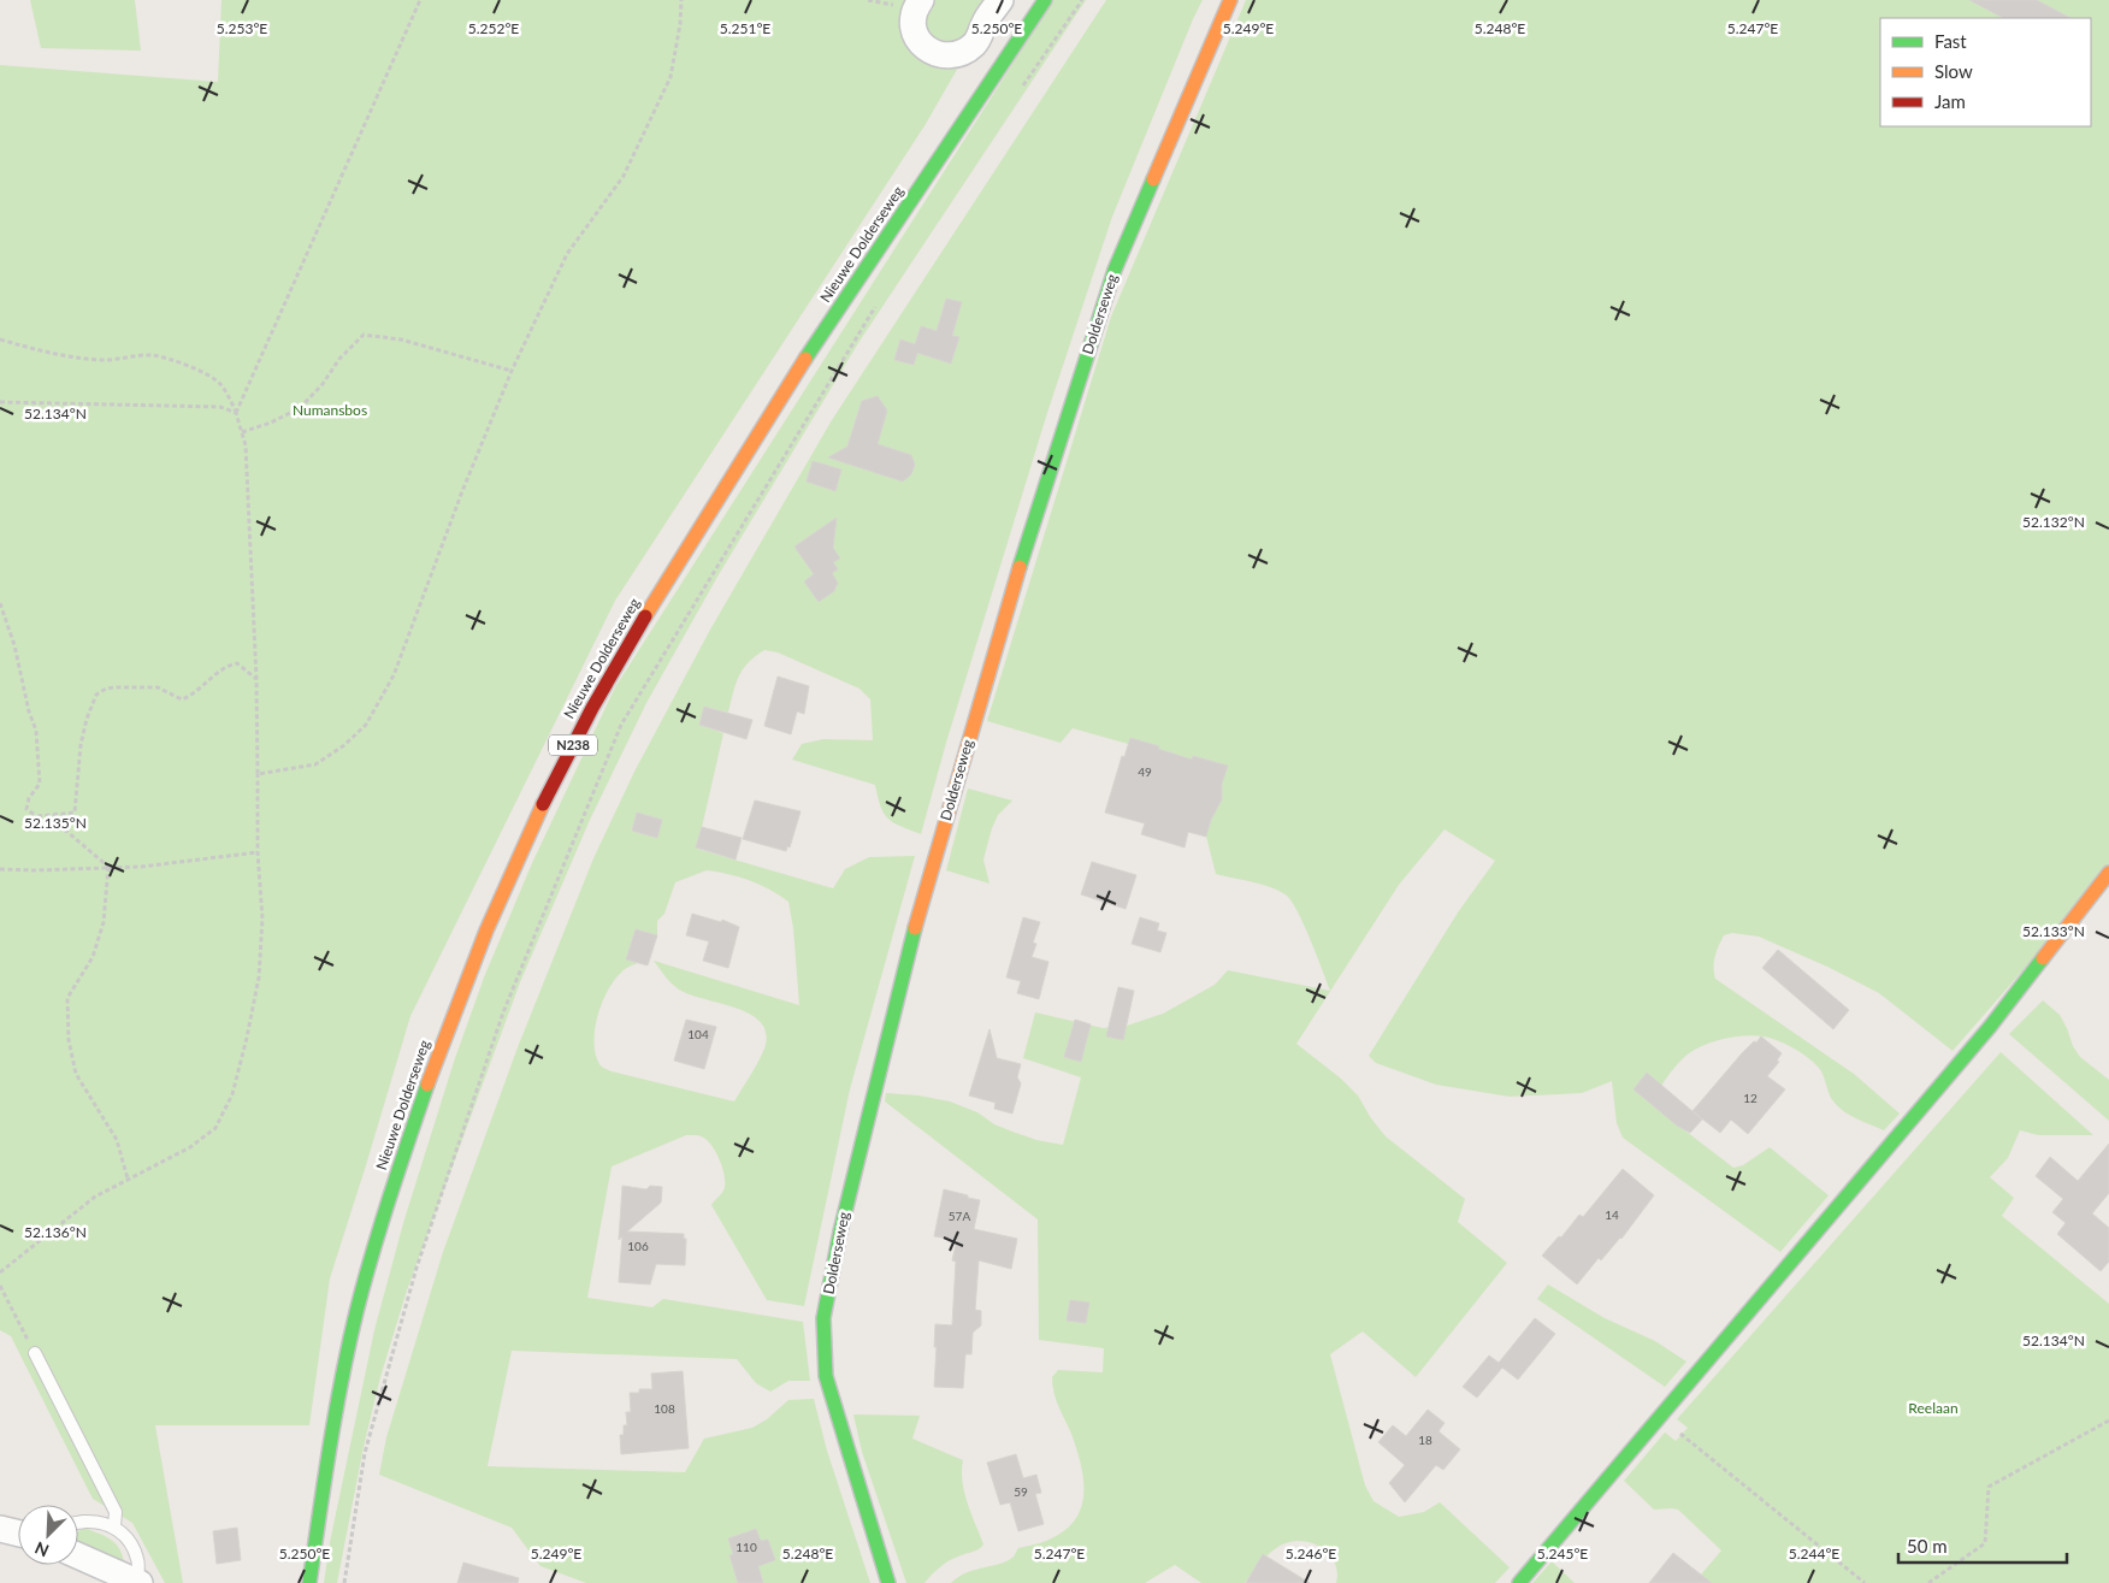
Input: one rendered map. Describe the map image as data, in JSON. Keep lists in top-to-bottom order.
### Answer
{
  "streets": {
    "main road": ["Nieuwe Dolderseweg", "Dolderseweg", "N238"]
  },
  "parks": ["Numansbos", "Reelaan"],
  "house_numbers": [
    "49",
    "104",
    "12",
    "14",
    "57A",
    "106",
    "108",
    "18",
    "59",
    "110"
  ],
  "legend": ["Fast", "Slow", "Jam"],
  "scale_bar": "50 m",
  "north": "bottom left",
  "coordinates": [
    "5.253°E",
    "5.252°E",
    "5.247°E",
    "5.251°E",
    "5.250°E",
    "5.249°E",
    "5.248°E",
    "52.134°N",
    "52.132°N",
    "52.135°N",
    "52.133°N",
    "52.136°N",
    "5.246°E",
    "5.245°E",
    "5.244°E"
  ]
}
